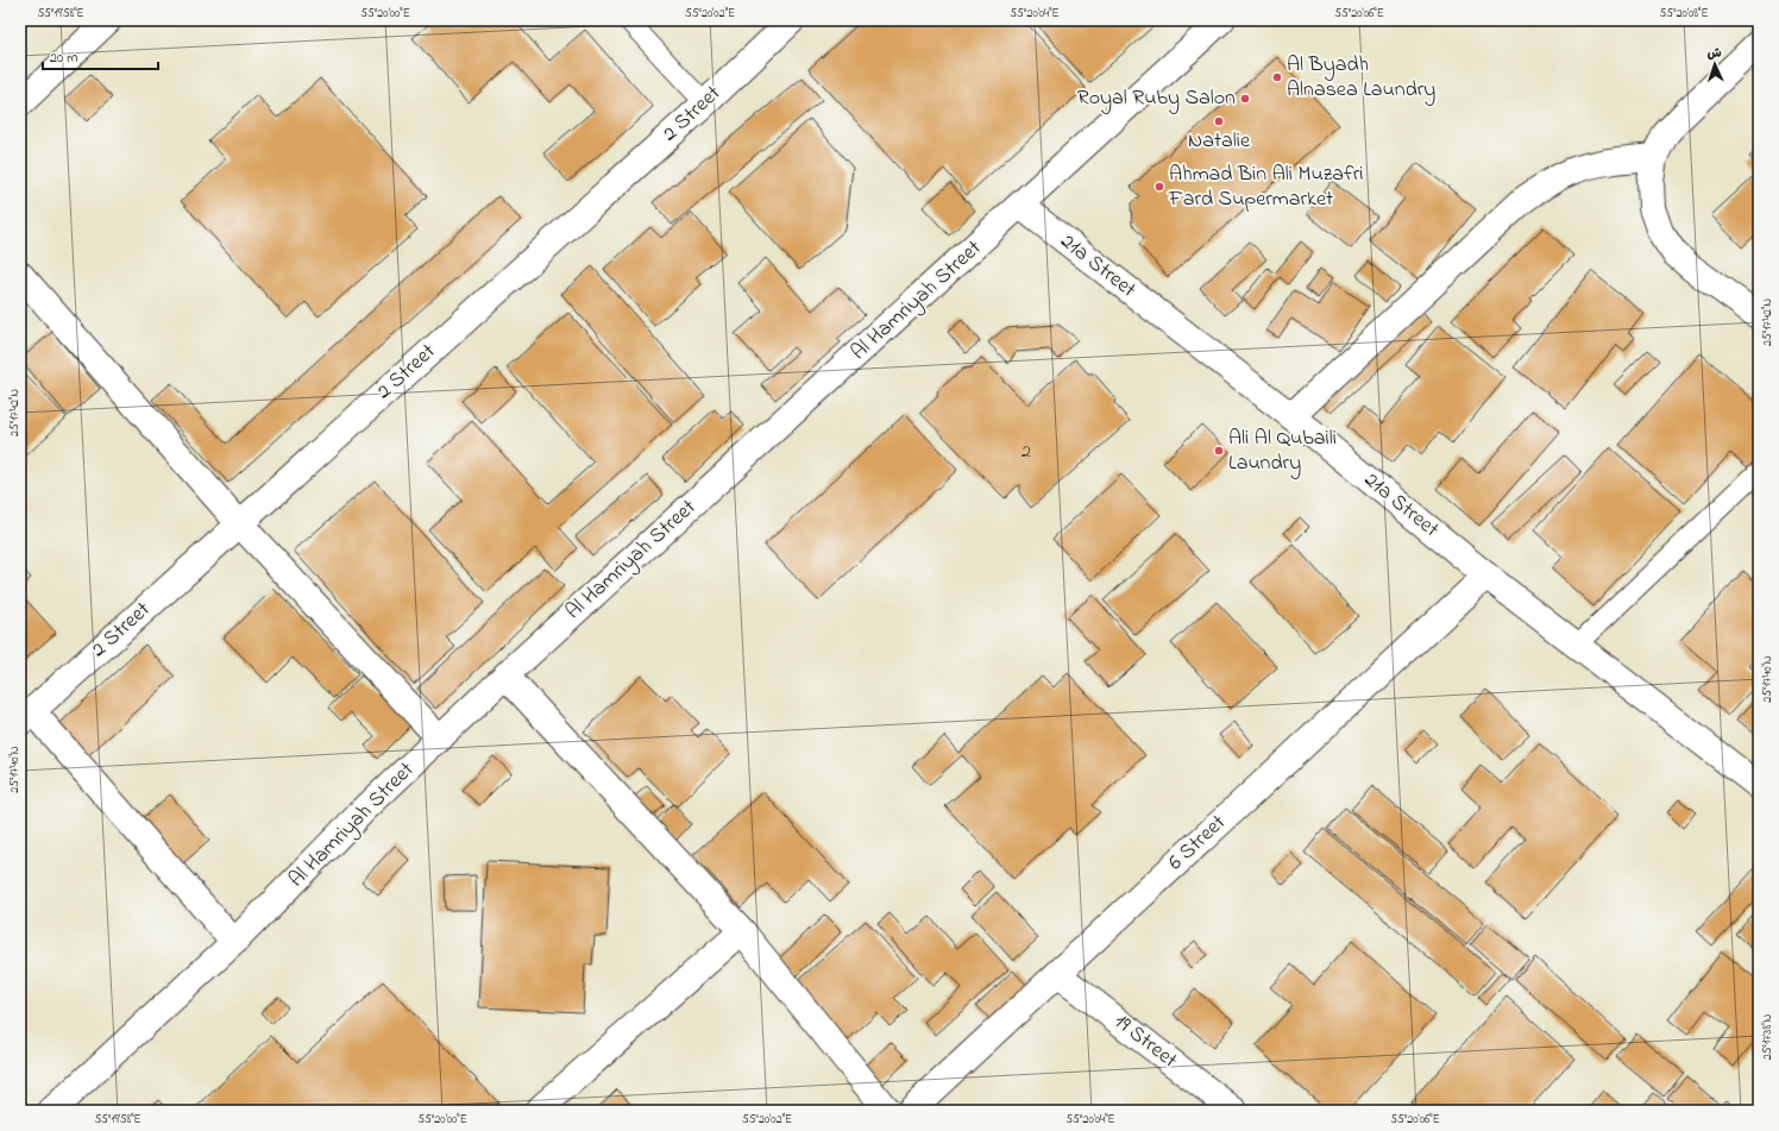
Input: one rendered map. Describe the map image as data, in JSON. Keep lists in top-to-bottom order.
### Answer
{
  "streets": {
    "street": [
      "2 Street",
      "21a Street",
      "Al Hamriyah Street",
      "6 Street",
      "19 Street"
    ]
  },
  "crossings": [
    ["21a Street", "Al Hamriyah Street"],
    ["21a Street", "6 Street"],
    ["6 Street", "19 Street"]
  ],
  "places": [
    "Al Byadh Alnasea Laundry",
    "Royal Ruby Salon",
    "Natalie",
    "Ahmad Bin Ali Muzafri Fard Supermarket",
    "Ali Al Qubaili Laundry"
  ],
  "house_numbers": ["2"],
  "scale_bar": "20 m",
  "north": "top",
  "coordinates": [
    "55°19'58\"E",
    "55°20'00\"E",
    "55°20'02\"E",
    "55°20'04\"E",
    "55°20'06\"E",
    "55°20'08\"E",
    "25°17'42\"N",
    "25°17'40\"N",
    "25°17'38\"N"
  ]
}
